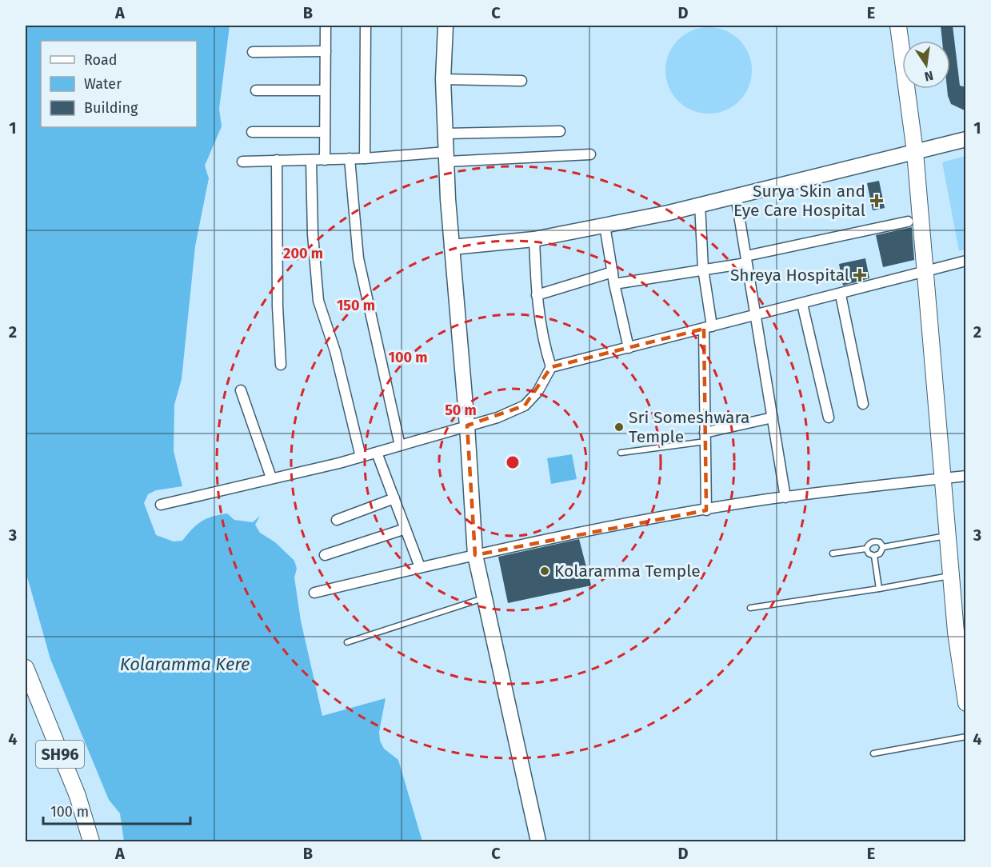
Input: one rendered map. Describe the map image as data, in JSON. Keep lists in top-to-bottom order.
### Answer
{
  "streets": {
    "main road": ["SH96"]
  },
  "water": ["Kolaramma Kere"],
  "places": {
    "health": ["Surya Skin and Eye Care Hospital", "Shreya Hospital"],
    "other": ["Sri Someshwara Temple", "Kolaramma Temple"]
  },
  "legend": ["Road", "Water", "Building"],
  "scale_bar": "100 m",
  "north": "bottom",
  "grid": {
    "columns": [
      "A",
      "B",
      "C",
      "D",
      "E"
    ],
    "rows": [
      "1",
      "2",
      "3",
      "4"
    ]
  },
  "rings": [
    "200 m",
    "150 m",
    "100 m",
    "50 m"
  ]
}
